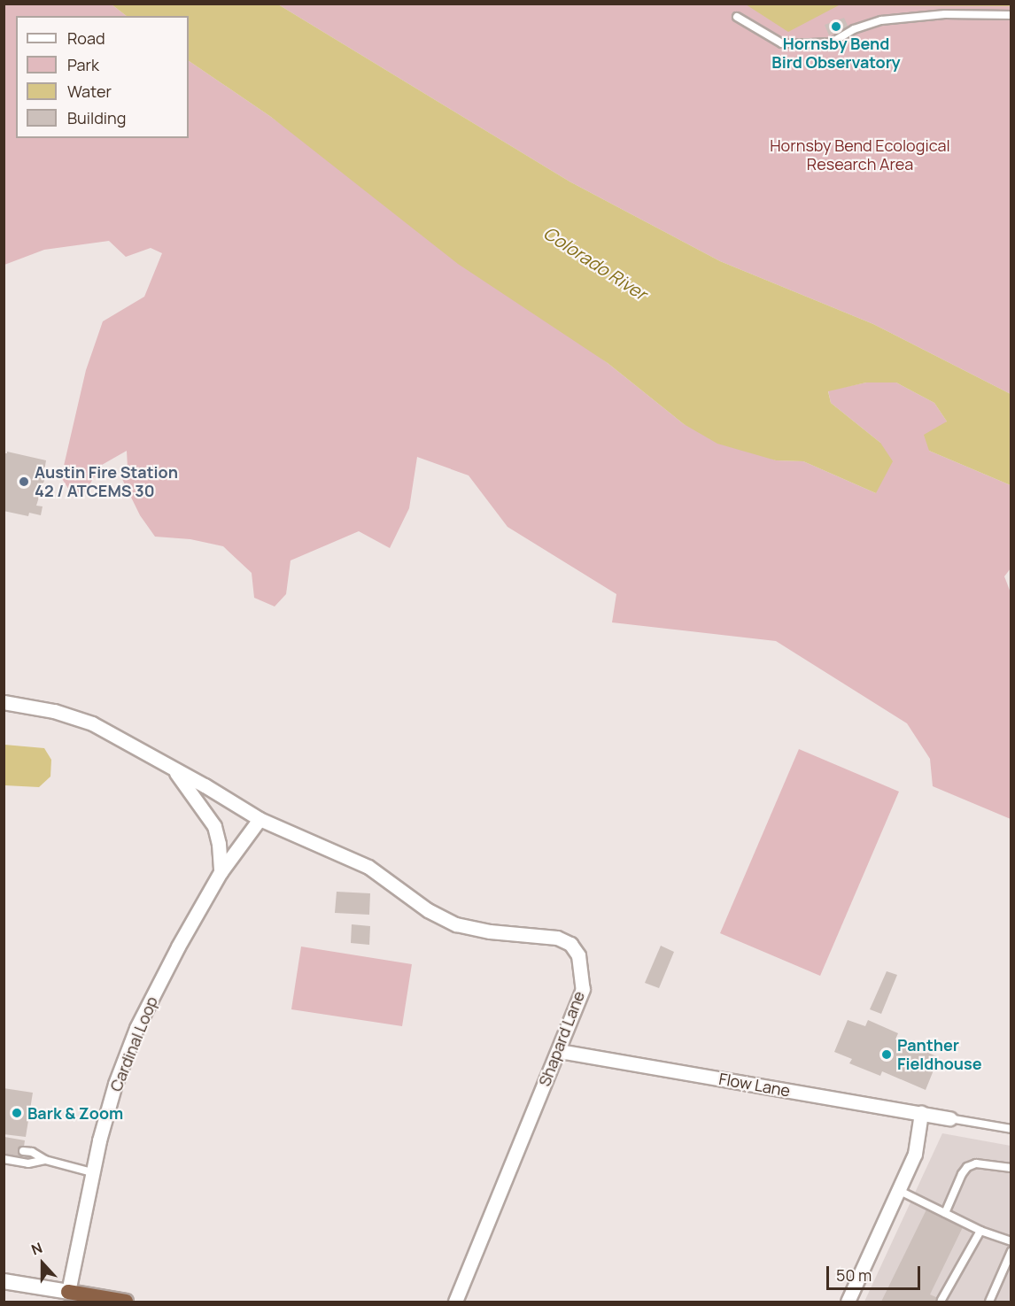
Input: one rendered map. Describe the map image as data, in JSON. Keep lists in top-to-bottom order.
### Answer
{
  "streets": {
    "street": ["Shapard Lane", "Cardinal Loop", "Flow Lane"]
  },
  "crossings": [
    ["Shapard Lane", "Cardinal Loop"],
    ["Shapard Lane", "Flow Lane"]
  ],
  "water": ["Colorado River"],
  "parks": ["Hornsby Bend Ecological Research Area"],
  "places": [
    "Hornsby Bend Bird Observatory",
    "Austin Fire Station 42 / ATCEMS 30",
    "Panther Fieldhouse",
    "Bark & Zoom"
  ],
  "legend": [
    "Road",
    "Park",
    "Water",
    "Building"
  ],
  "scale_bar": "50 m",
  "north": "top"
}
